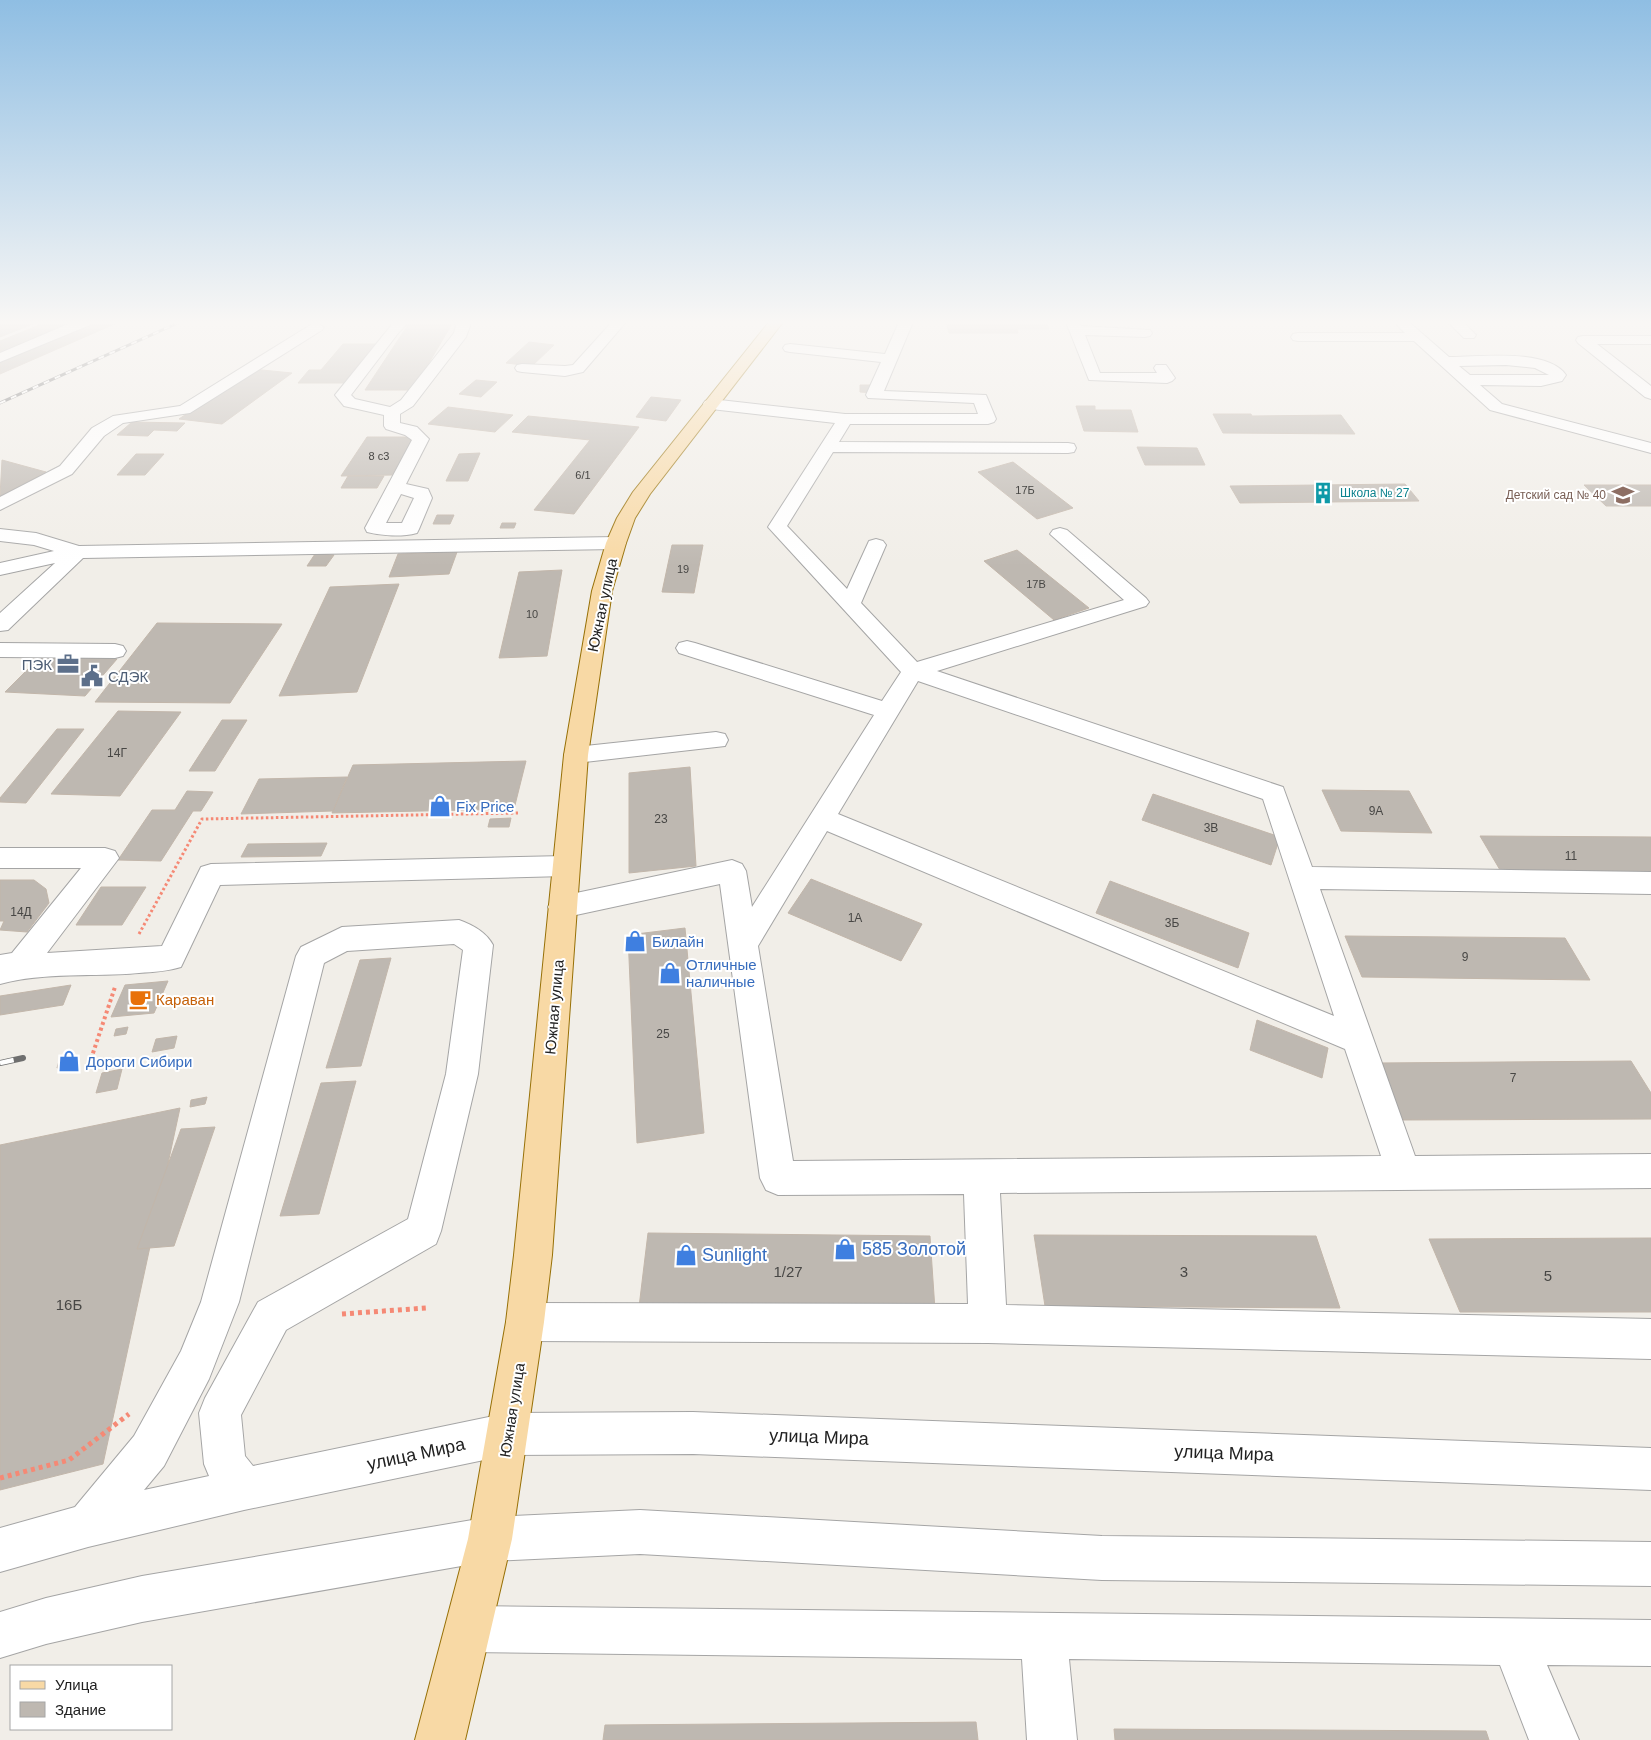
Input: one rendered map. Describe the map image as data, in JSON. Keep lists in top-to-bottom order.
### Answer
{
  "streets": {
    "main road": ["Южная улица"],
    "street": ["улица Мира"]
  },
  "crossings": [
    ["Южная улица", "улица Мира"]
  ],
  "places": {
    "building": ["Школа № 27"],
    "school or university": ["Детский сад № 40"],
    "office": ["ПЭК"],
    "public building": ["СДЭК"],
    "shop": [
      "Fix Price",
      "Билайн",
      "Отличные наличные",
      "Дороги Сибири",
      "585 Золотой",
      "Sunlight"
    ],
    "cafe": ["Караван"]
  },
  "house_numbers": [
    "8 с3",
    "6/1",
    "17Б",
    "19",
    "17В",
    "10",
    "14Г",
    "9А",
    "23",
    "3В",
    "11",
    "14Д",
    "1А",
    "3Б",
    "9",
    "25",
    "7",
    "1/27",
    "3",
    "5",
    "16Б"
  ],
  "legend": ["Улица", "Здание"]
}
